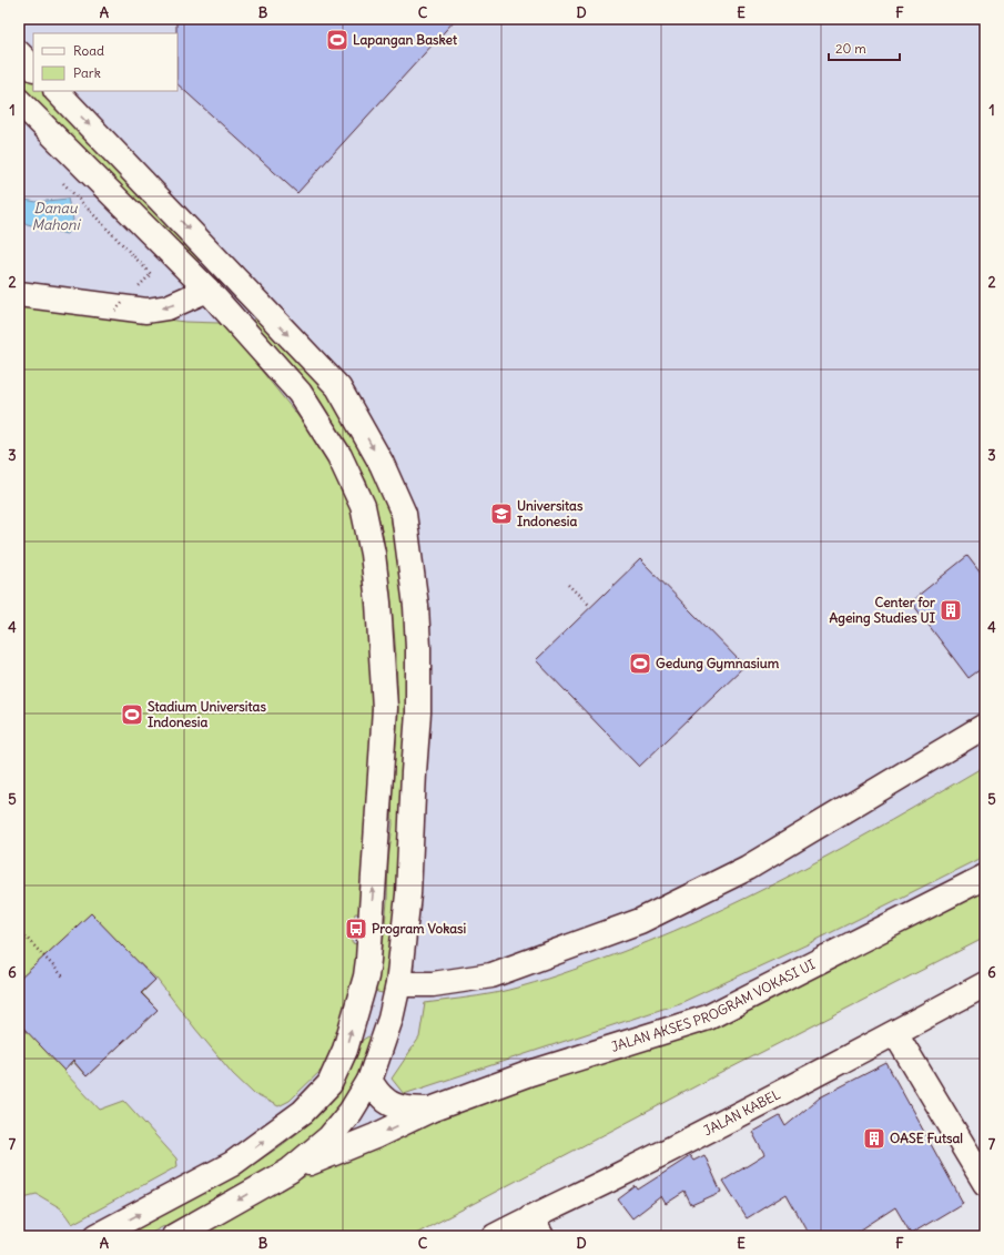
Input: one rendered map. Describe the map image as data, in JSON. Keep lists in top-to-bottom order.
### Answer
{
  "streets": {
    "street": ["JALAN AKSES PROGRAM VOKASI UI", "JALAN KABEL"]
  },
  "water": ["Danau Mahoni"],
  "places": {
    "sports": ["Lapangan Basket", "Gedung Gymnasium", "Stadium Universitas Indonesia"],
    "school or university": ["Universitas Indonesia"],
    "building": ["Center for Ageing Studies UI", "OASE Futsal"],
    "bus stop": ["Program Vokasi"]
  },
  "legend": ["Road", "Park"],
  "scale_bar": "20 m",
  "grid": {
    "columns": [
      "A",
      "B",
      "C",
      "D",
      "E",
      "F"
    ],
    "rows": [
      "1",
      "2",
      "3",
      "4",
      "5",
      "6",
      "7"
    ]
  }
}
